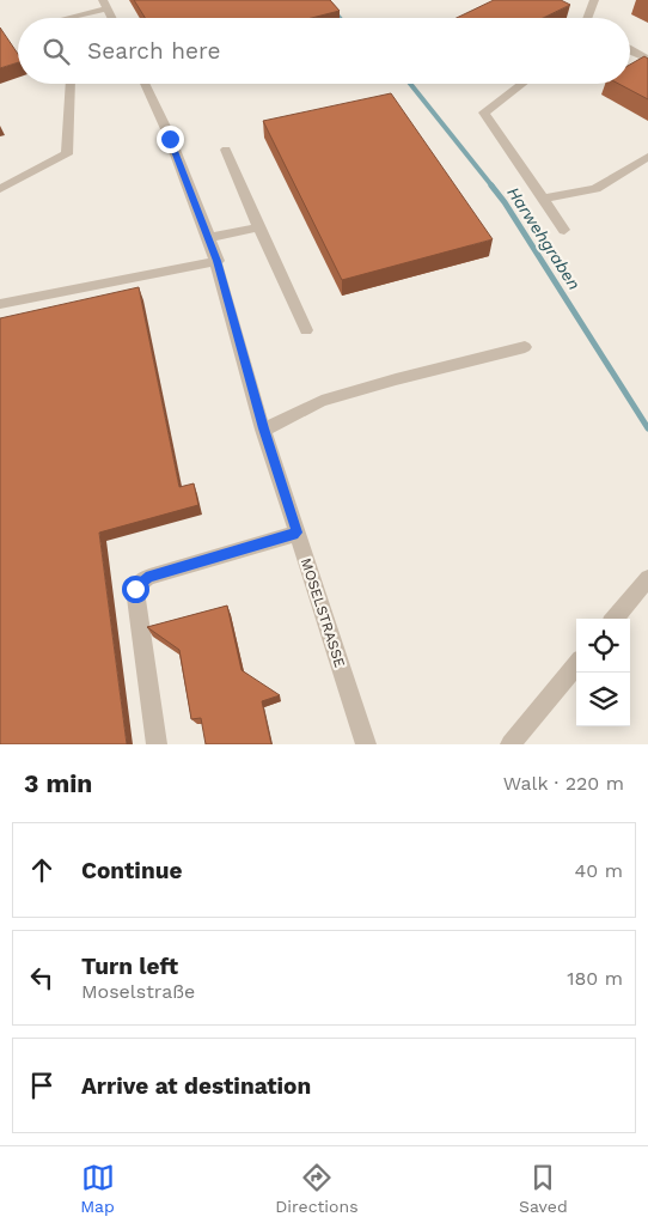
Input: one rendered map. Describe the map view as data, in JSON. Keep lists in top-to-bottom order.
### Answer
{
  "streets": {
    "street": ["MOSELSTRASSE"]
  },
  "water": ["Harwehgraben"],
  "page": {
    "search": "Search here",
    "heading": ["3 min", "Walk · 220 m"],
    "list": [
      ["Continue", "40 m"],
      ["Turn left", "Moselstraße", "180 m"],
      "Arrive at destination"
    ],
    "nav": ["Map", "Directions", "Saved"]
  }
}
